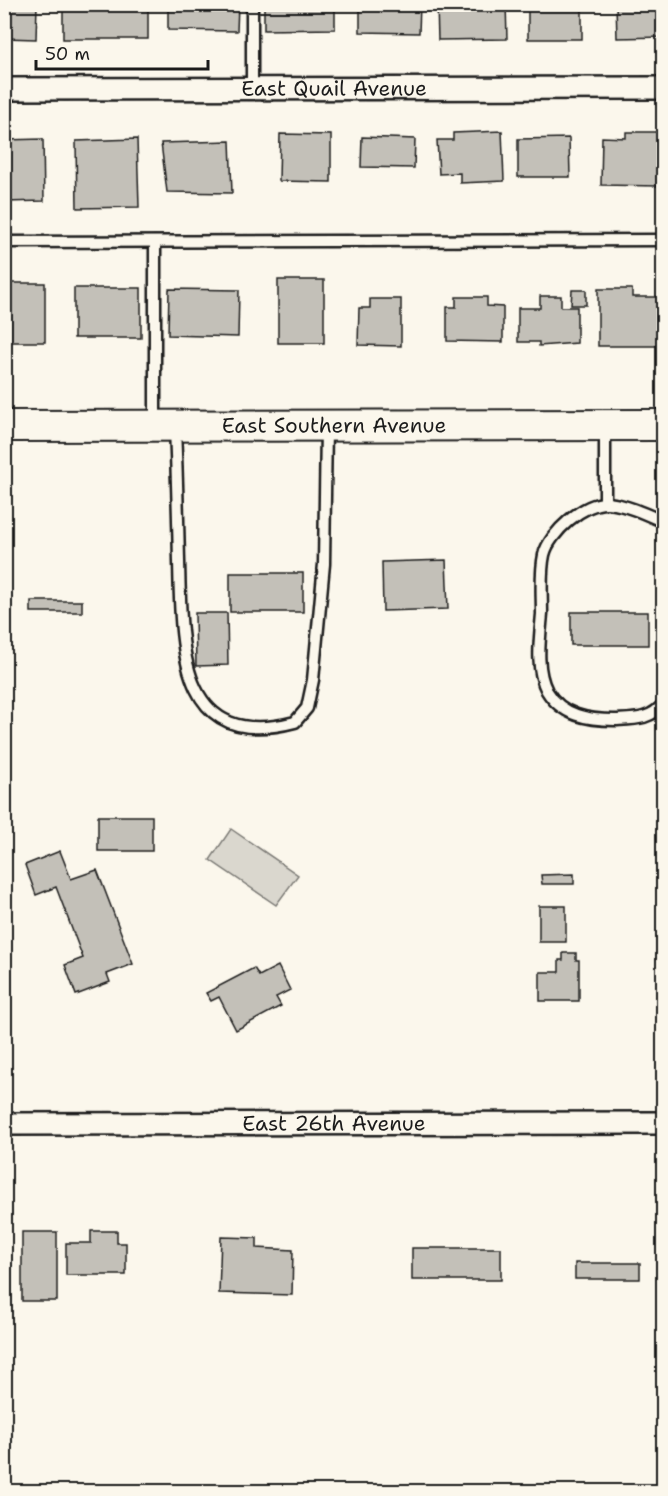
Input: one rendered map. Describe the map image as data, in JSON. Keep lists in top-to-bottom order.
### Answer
{
  "streets": {
    "main road": ["East Southern Avenue"],
    "street": ["East Quail Avenue", "East 26th Avenue"]
  },
  "scale_bar": "50 m"
}
